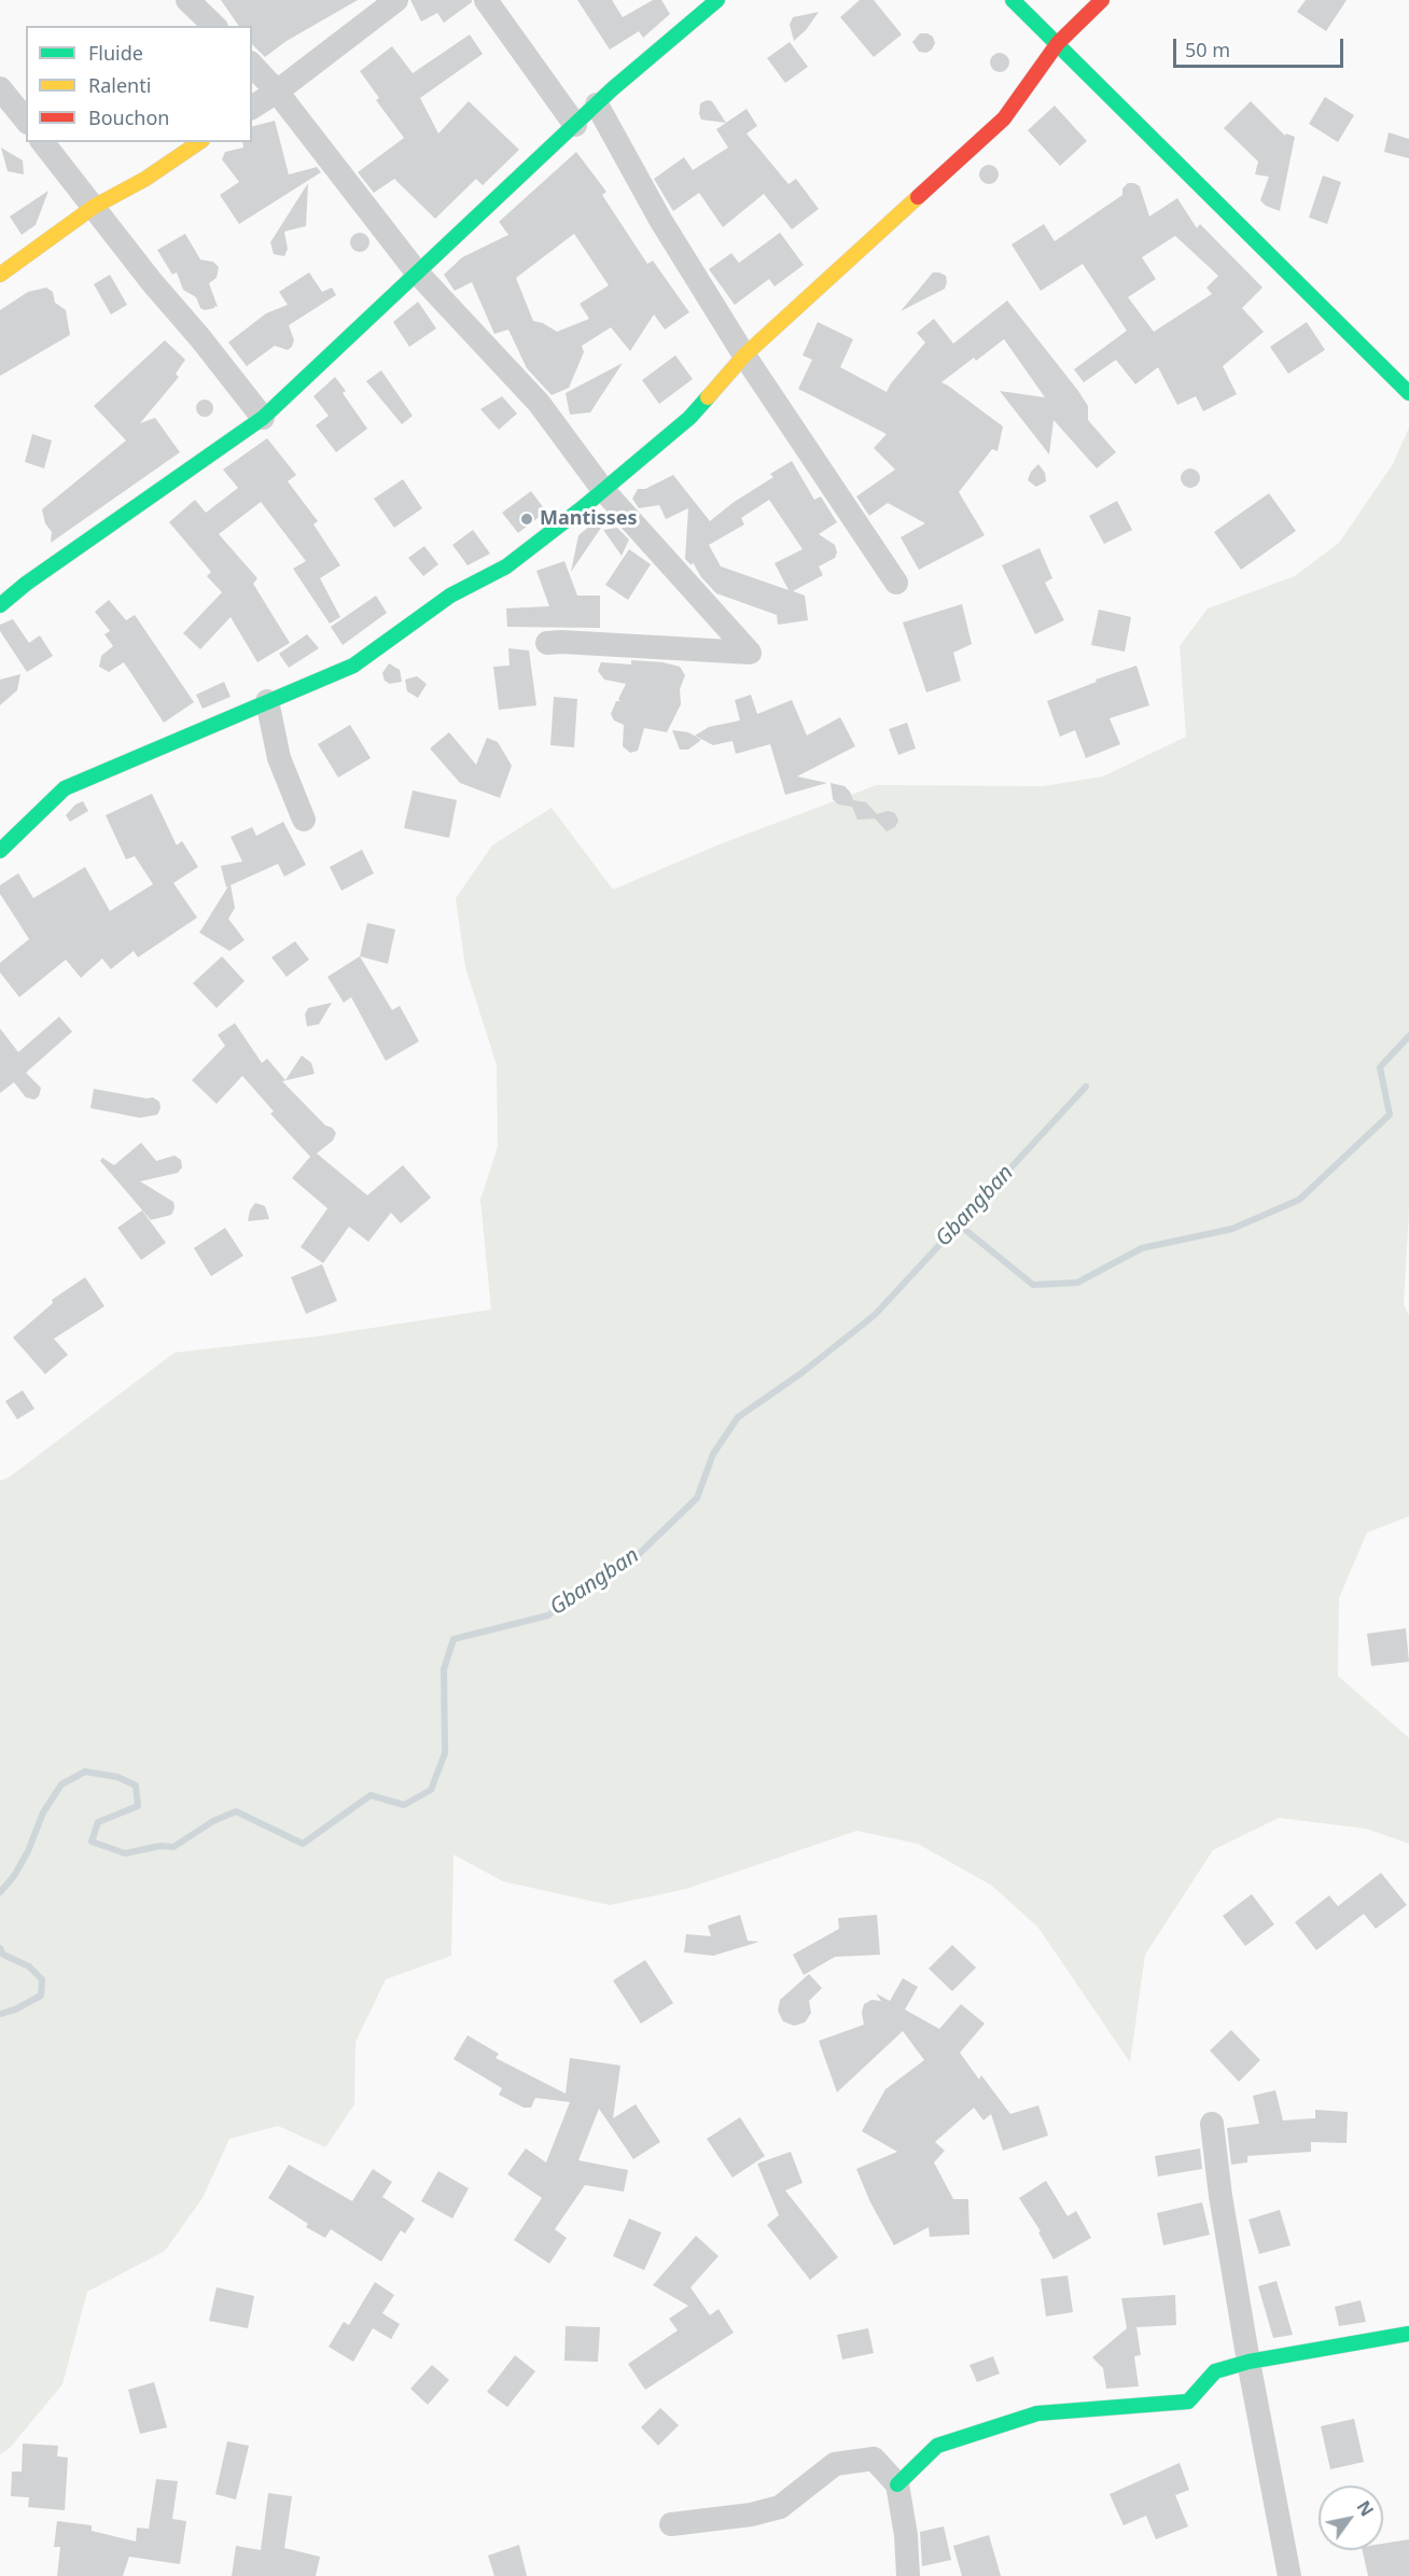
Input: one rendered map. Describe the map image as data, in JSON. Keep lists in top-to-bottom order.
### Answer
{
  "water": ["Gbangban"],
  "places": ["Mantisses"],
  "legend": ["Fluide", "Ralenti", "Bouchon"],
  "scale_bar": "50 m",
  "north": "top right"
}
